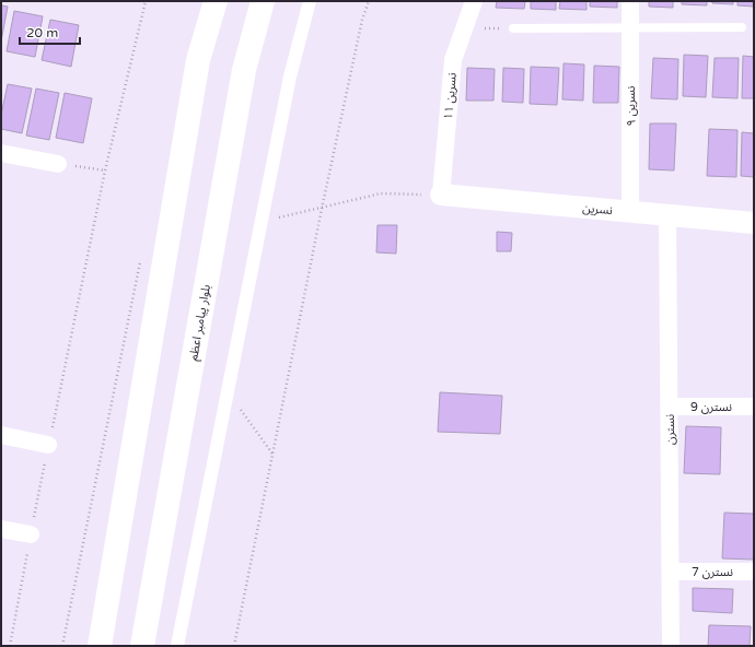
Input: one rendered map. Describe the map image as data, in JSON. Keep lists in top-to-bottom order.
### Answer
{
  "streets": {
    "main road": ["بلوار پیامبر اعظم"],
    "street": [
      "نسرین ۱۱",
      "نسرین ۹",
      "نسرین",
      "نسترن 9",
      "نسترن",
      "نسترن 7"
    ]
  },
  "crossings": [
    ["نسرین ۱۱", "نسرین"],
    ["نسرین ۹", "نسرین"],
    ["نسرین", "نسترن"],
    ["نسترن 9", "نسترن"],
    ["نسترن", "نسترن 7"]
  ],
  "scale_bar": "20 m"
}
